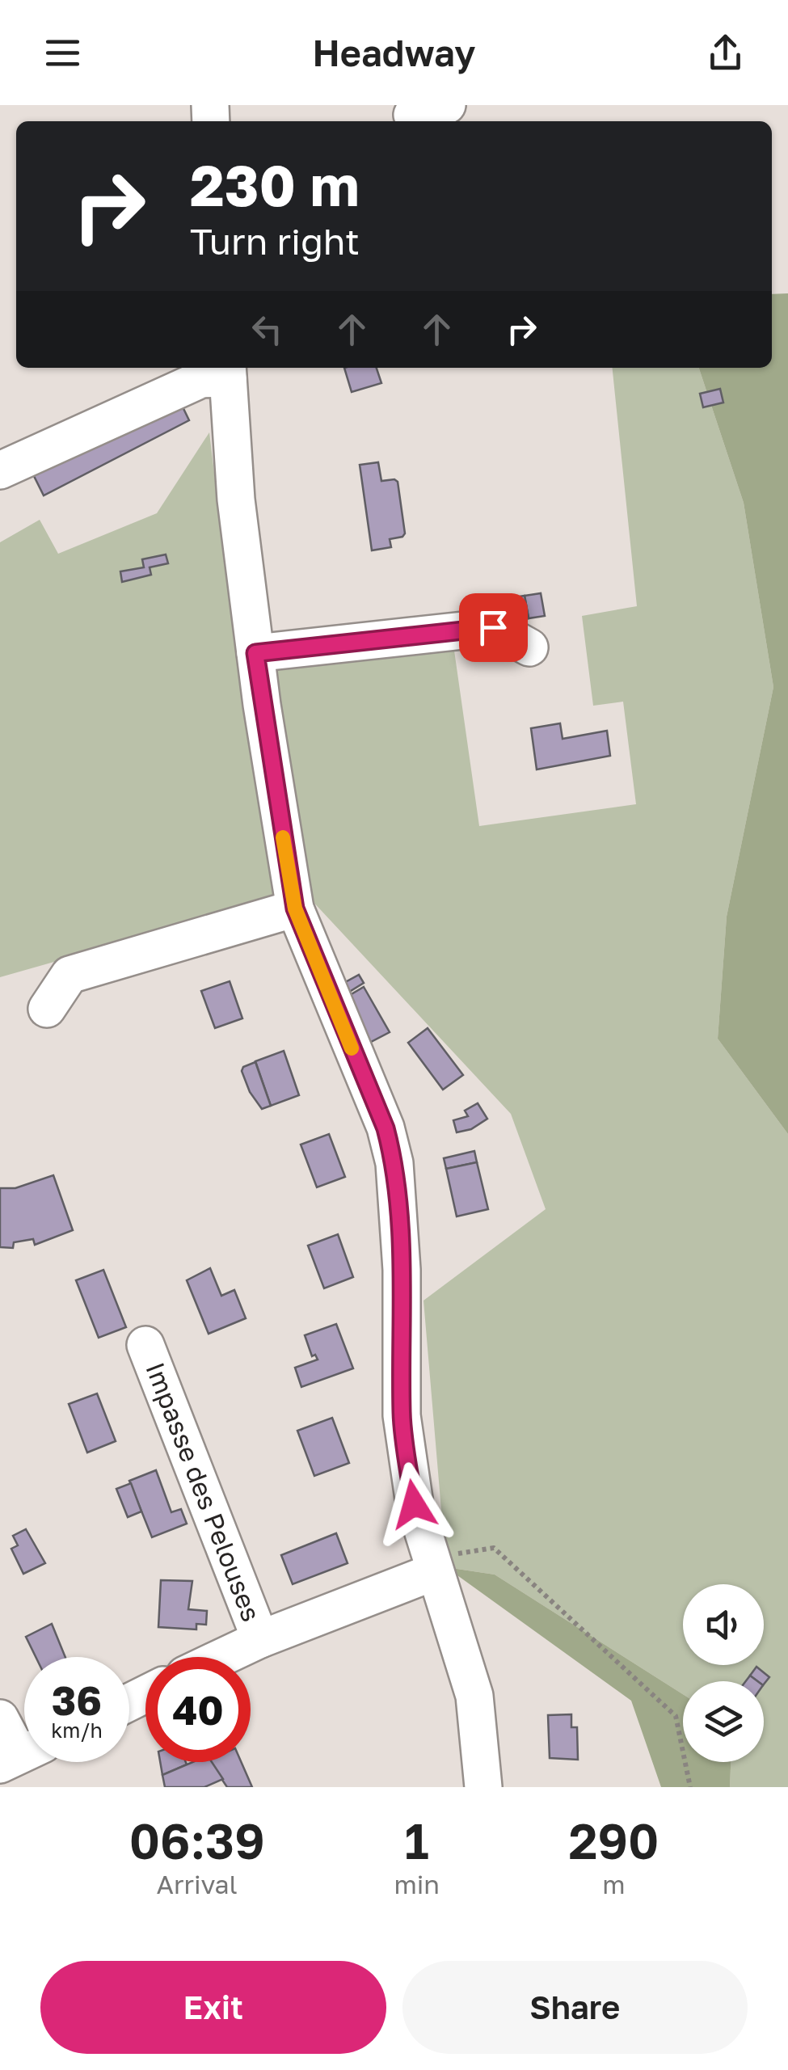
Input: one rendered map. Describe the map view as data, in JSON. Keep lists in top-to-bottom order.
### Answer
{
  "streets": {
    "street": ["Impasse des Pelouses"]
  },
  "page": {
    "header": "Headway",
    "turn": ["230 m", "Turn right"],
    "speed": "36 km/h",
    "limit": "40",
    "eta": [
      "06:39",
      "Arrival",
      "1",
      "min",
      "290",
      "m"
    ],
    "buttons": ["Exit", "Share"]
  }
}
